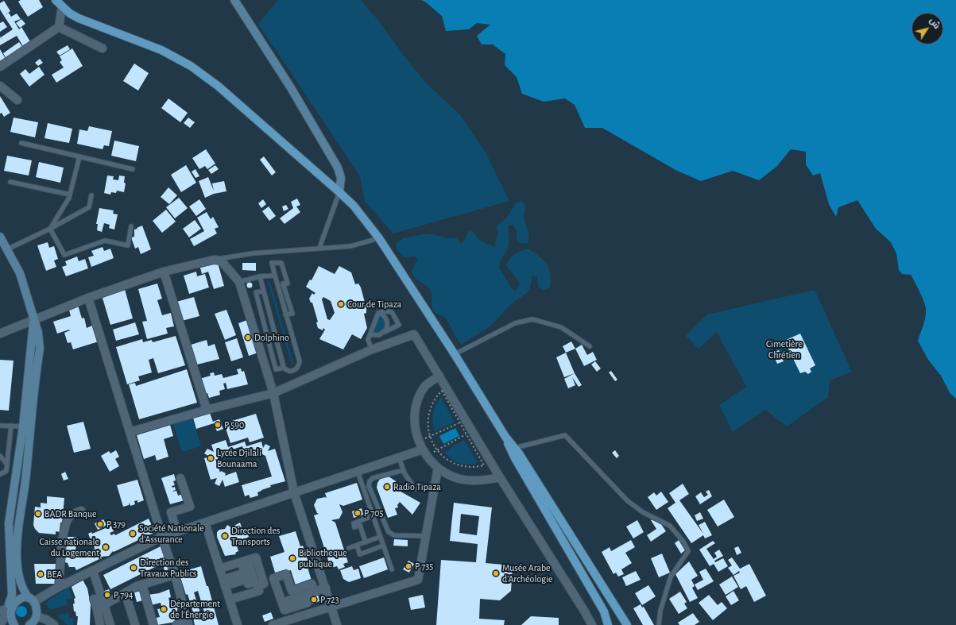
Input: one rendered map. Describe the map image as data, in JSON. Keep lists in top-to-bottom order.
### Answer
{
  "parks": ["Cimetière Chrétien"],
  "places": [
    "Cour de Tipaza",
    "Dolphino",
    "P 590",
    "Lycée Djilali Bounaama",
    "Radio Tipaza",
    "P 705",
    "BADR Banque",
    "P 379",
    "Société Nationale d'Assurance",
    "Direction des Transports",
    "Caisse nationale du Logement",
    "Bibliotheque publique",
    "P 735",
    "Direction des Travaux Publics",
    "Musée Arabe d’Archéologie",
    "BEA",
    "P 794",
    "P 723",
    "Département de l'Énergie"
  ],
  "north": "top right"
}
